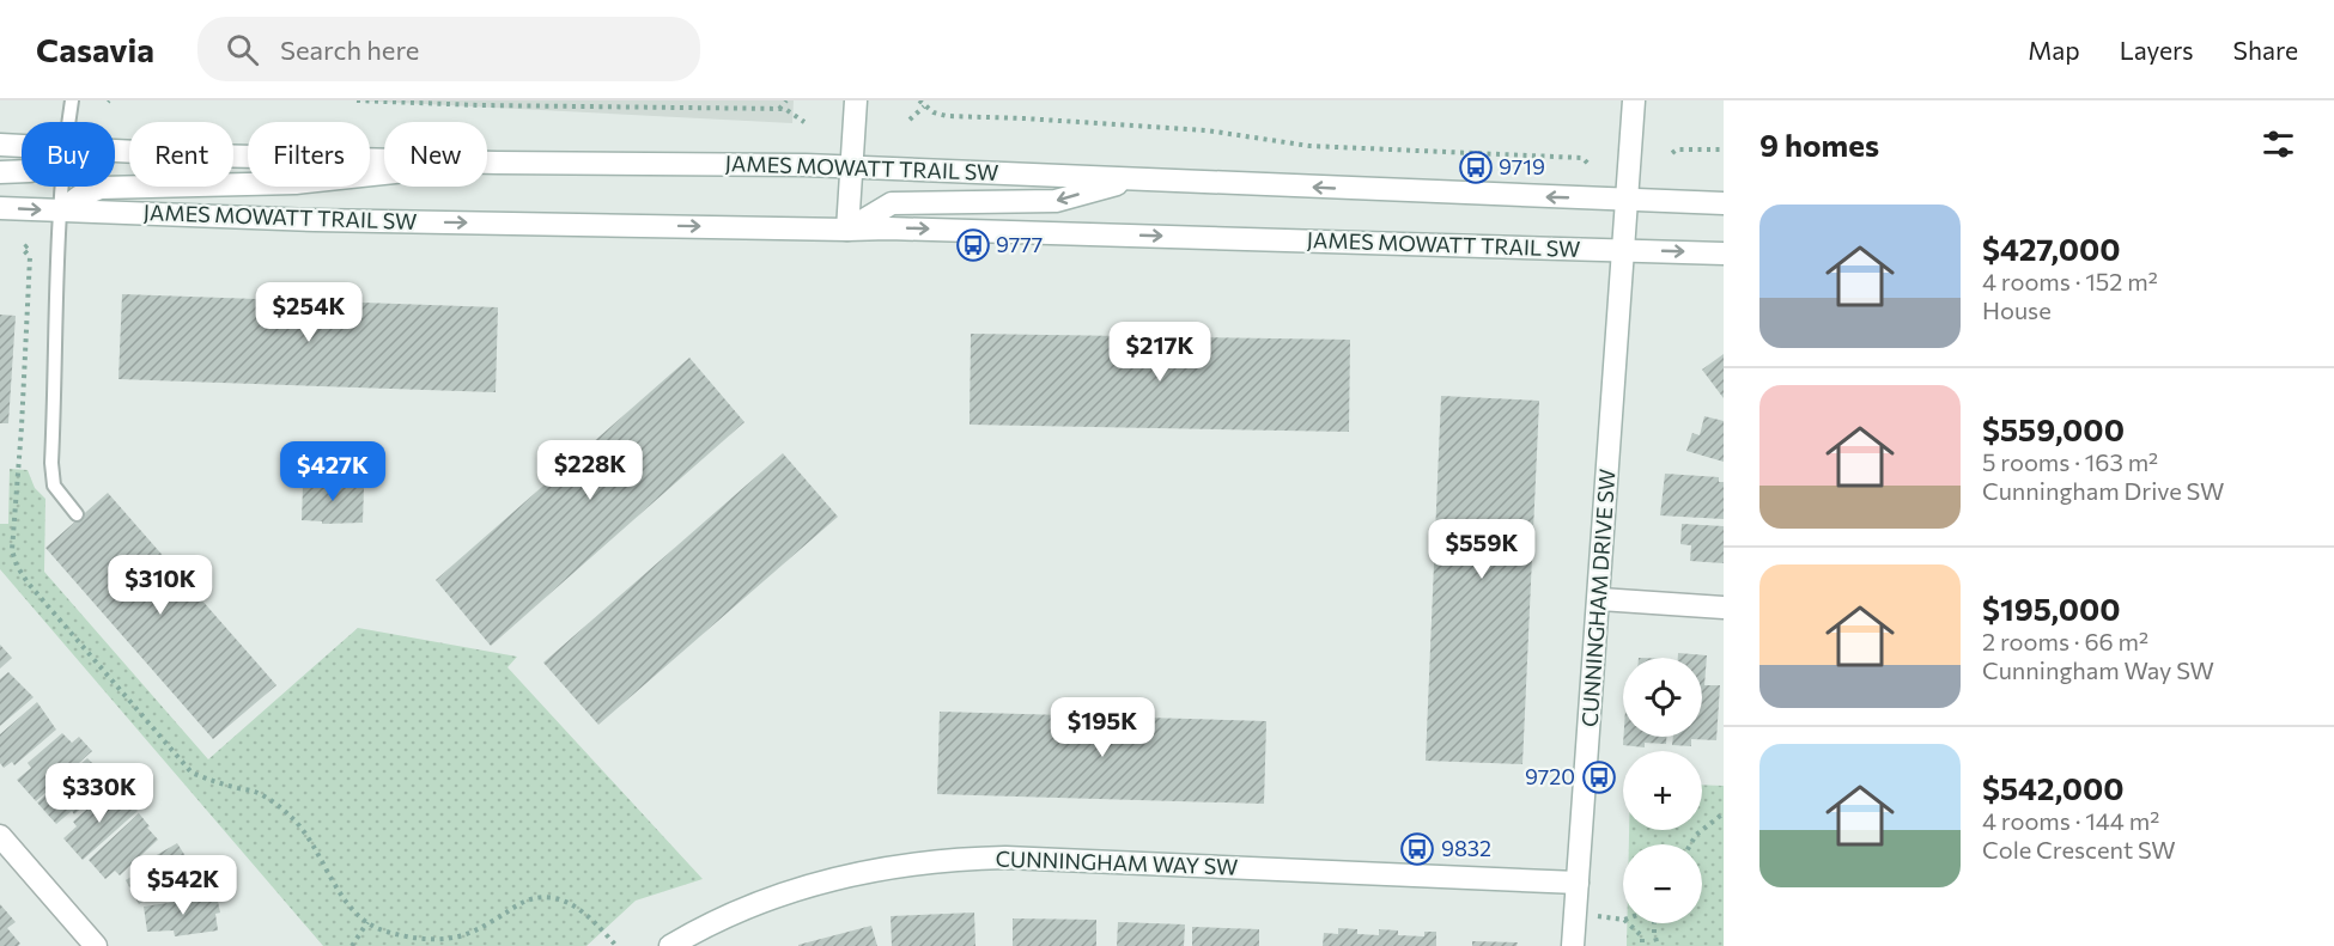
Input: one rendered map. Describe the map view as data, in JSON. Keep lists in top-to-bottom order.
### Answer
{
  "streets": {
    "main road": ["JAMES MOWATT TRAIL SW", "CUNNINGHAM DRIVE SW", "CUNNINGHAM WAY SW"]
  },
  "crossings": [
    ["JAMES MOWATT TRAIL SW", "CUNNINGHAM DRIVE SW"],
    ["CUNNINGHAM DRIVE SW", "CUNNINGHAM WAY SW"]
  ],
  "places": {
    "bus stop": [
      "9719",
      "9777",
      "9720",
      "9832"
    ]
  },
  "page": {
    "header": "Casavia",
    "search": "Search here",
    "nav": ["Map", "Layers", "Share"],
    "heading": "9 homes",
    "chip": [
      "Buy",
      "Rent",
      "Filters",
      "New"
    ],
    "list": [
      {
        "name": "$427,000",
        "note": "4 rooms · 152 m² · House"
      },
      {
        "name": "$559,000",
        "note": "5 rooms · 163 m² · Cunningham Drive SW"
      },
      {
        "name": "$195,000",
        "note": "2 rooms · 66 m² · Cunningham Way SW"
      },
      {
        "name": "$542,000",
        "note": "4 rooms · 144 m² · Cole Crescent SW"
      }
    ],
    "price": [
      "$254K",
      "$217K",
      "$228K",
      "$427K",
      "$559K",
      "$310K",
      "$195K",
      "$330K",
      "$542K"
    ],
    "map_buttons": ["+", "−"]
  }
}
